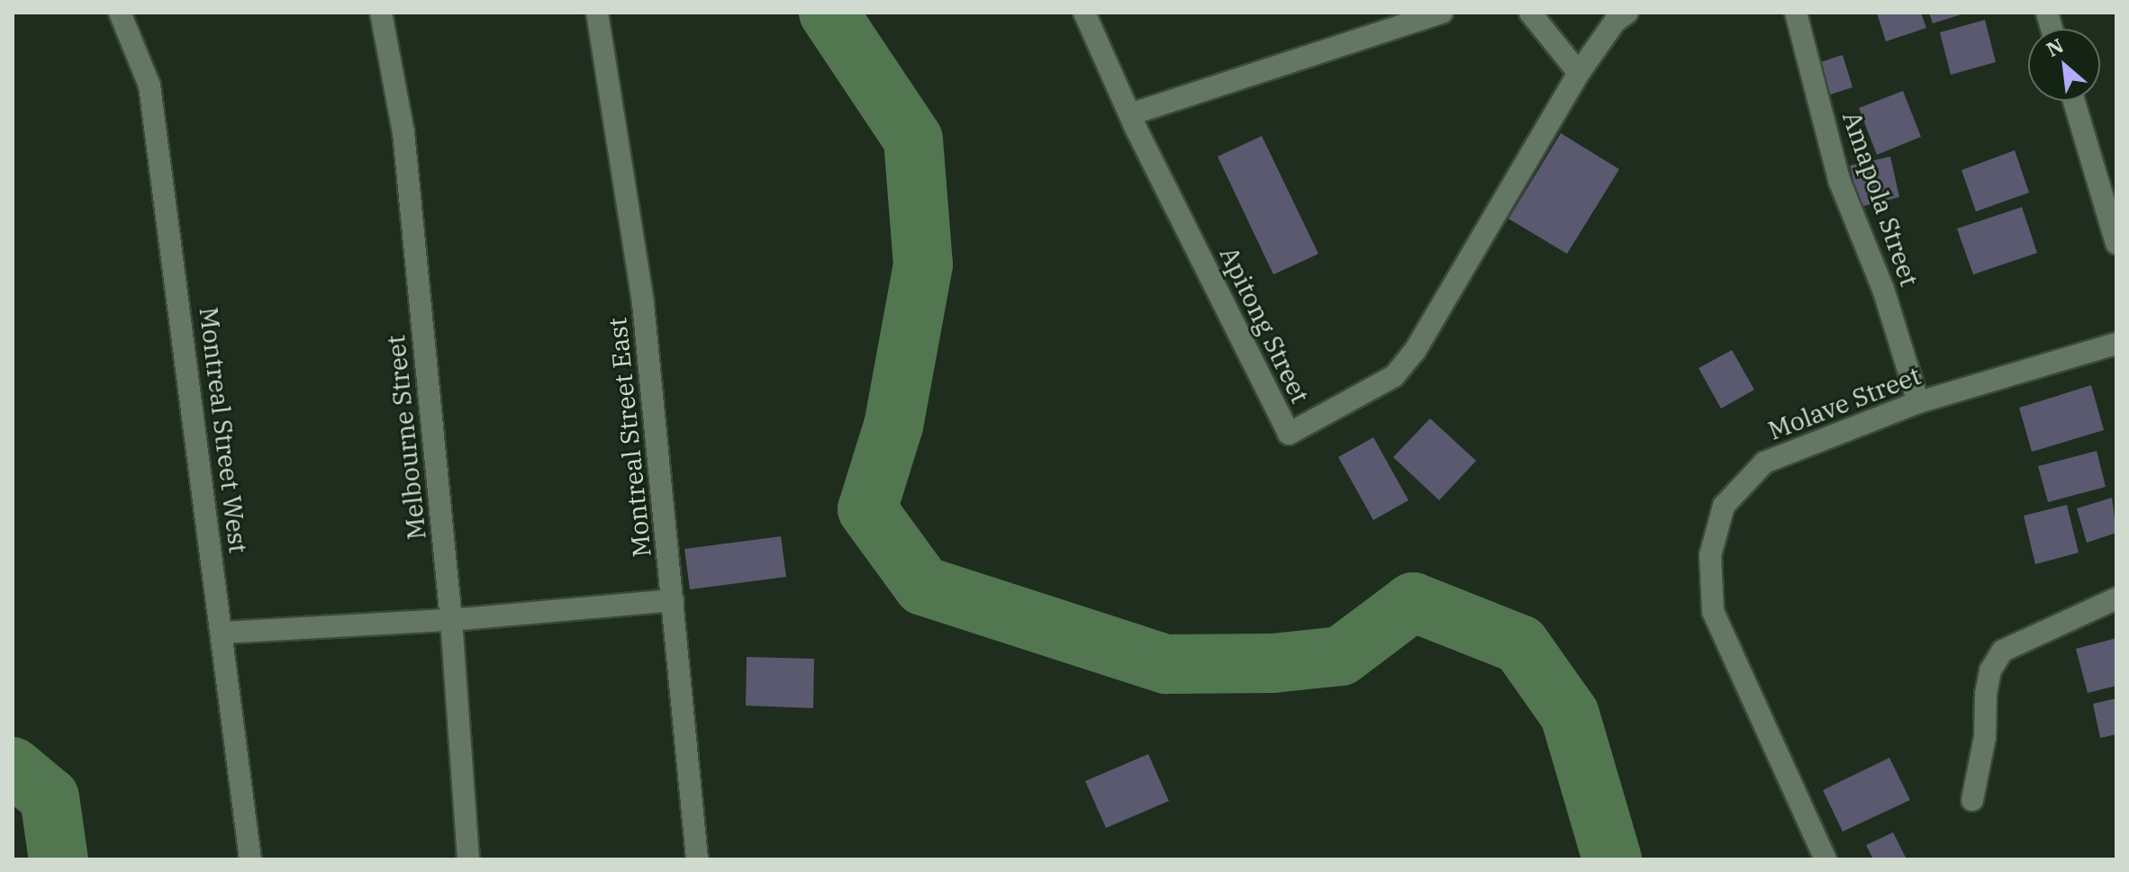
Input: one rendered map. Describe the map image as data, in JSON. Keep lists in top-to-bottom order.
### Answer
{
  "streets": {
    "street": [
      "Amapola Street",
      "Apitong Street",
      "Molave Street",
      "Montreal Street West",
      "Melbourne Street",
      "Montreal Street East"
    ]
  },
  "crossings": [
    ["Amapola Street", "Molave Street"]
  ],
  "north": "top left"
}
